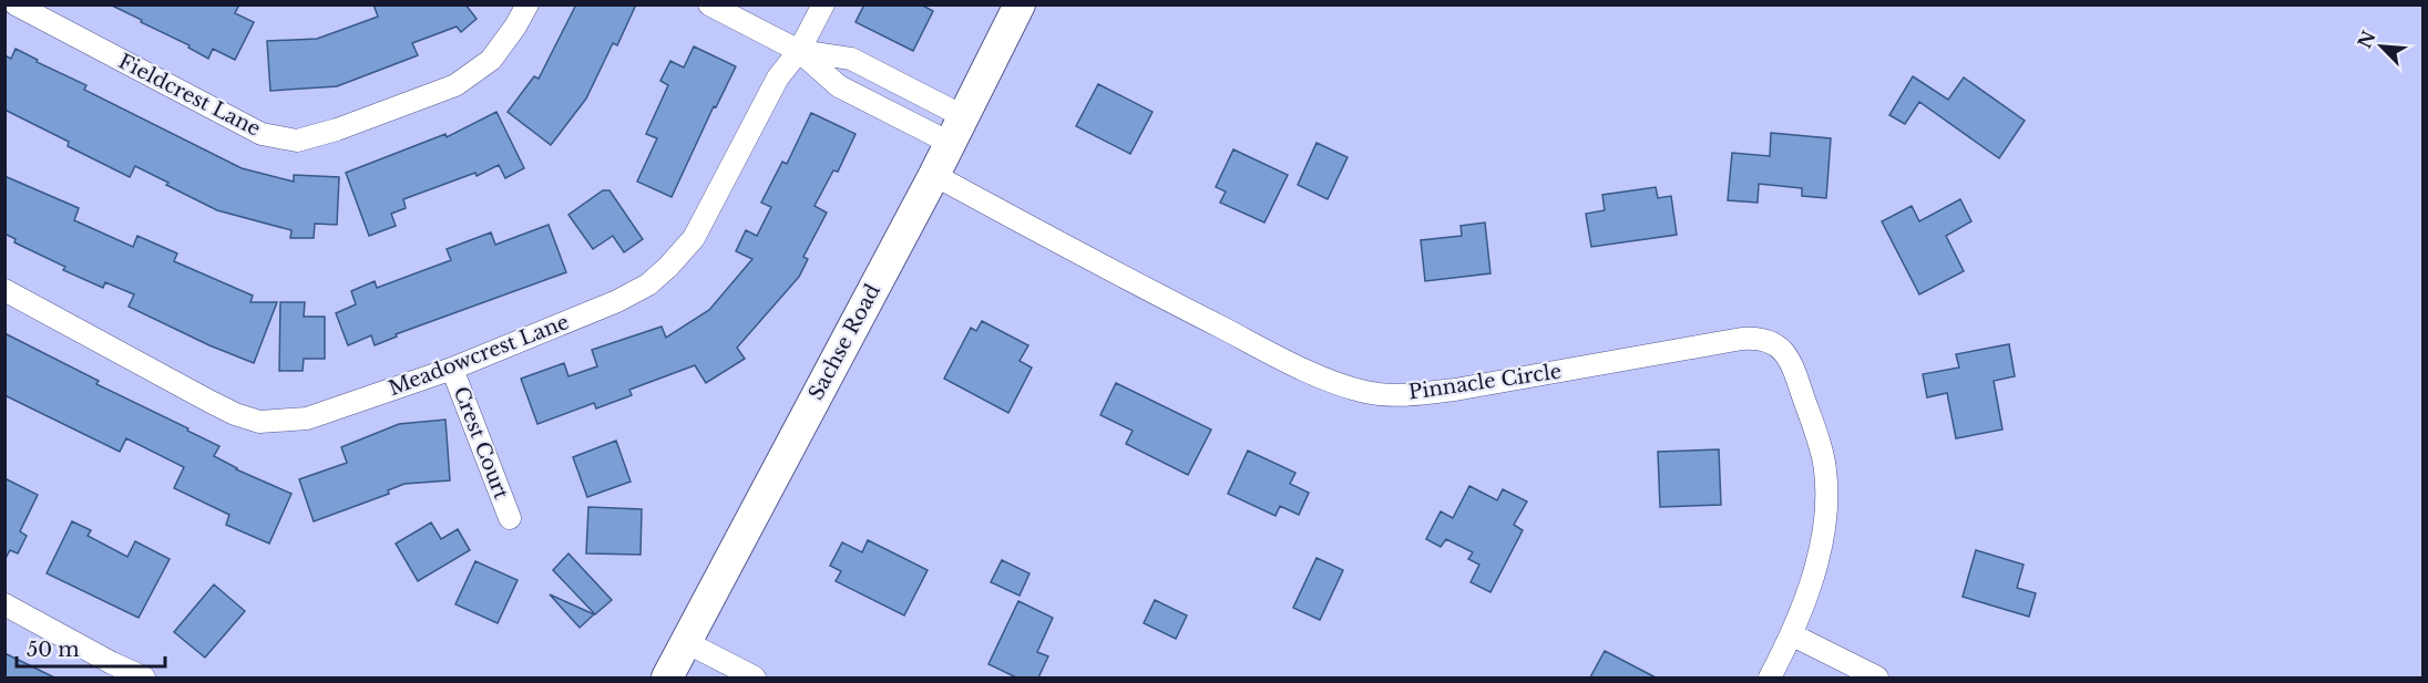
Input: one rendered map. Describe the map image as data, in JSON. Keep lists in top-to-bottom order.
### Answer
{
  "streets": {
    "main road": ["Sachse Road"],
    "street": [
      "Fieldcrest Lane",
      "Meadowcrest Lane",
      "Pinnacle Circle",
      "Crest Court"
    ]
  },
  "crossings": [
    ["Sachse Road", "Pinnacle Circle"],
    ["Meadowcrest Lane", "Crest Court"]
  ],
  "scale_bar": "50 m",
  "north": "top left"
}
